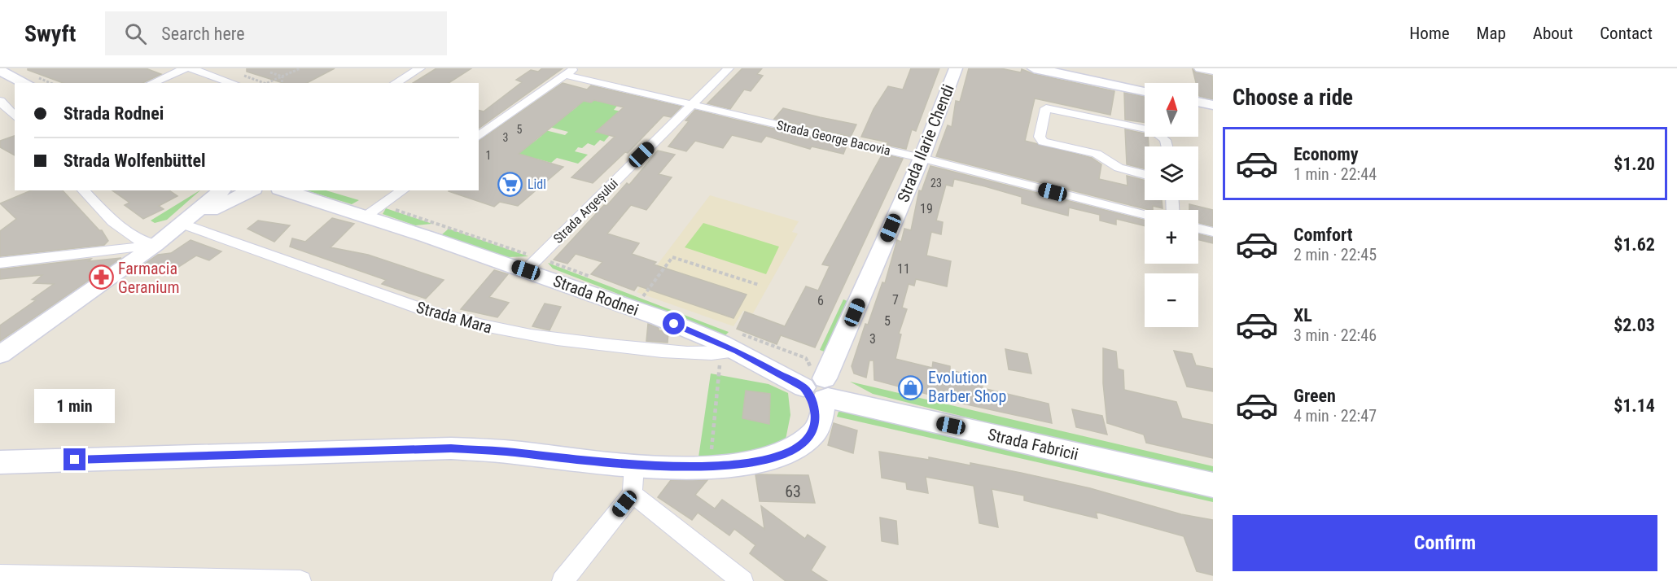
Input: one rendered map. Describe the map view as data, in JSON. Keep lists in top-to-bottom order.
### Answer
{
  "streets": {
    "main road": ["Strada Ilarie Chendi", "Strada Rodnei", "Strada Fabricii"],
    "street": ["Strada George Bacovia", "Strada Argeșului", "Strada Mara"]
  },
  "crossings": [
    ["Strada George Bacovia", "Strada Ilarie Chendi"],
    ["Strada George Bacovia", "Strada Argeșului"],
    ["Strada Ilarie Chendi", "Strada Rodnei"],
    ["Strada Ilarie Chendi", "Strada Fabricii"],
    ["Strada Argeșului", "Strada Rodnei"],
    ["Strada Rodnei", "Strada Mara"],
    ["Strada Rodnei", "Strada Fabricii"]
  ],
  "places": {
    "supermarket": ["Lidl"],
    "pharmacy": ["Farmacia Geranium"],
    "shop": ["Evolution Barber Shop"]
  },
  "house_numbers": [
    "5",
    "3",
    "1",
    "23",
    "19",
    "11",
    "7",
    "6",
    "5",
    "3",
    "63"
  ],
  "north": "top",
  "page": {
    "header": "Swyft",
    "search": "Search here",
    "nav": [
      "Home",
      "Map",
      "About",
      "Contact"
    ],
    "heading": "Choose a ride",
    "map_buttons": ["+", "−"],
    "banner": ["Strada Rodnei", "Strada Wolfenbüttel"],
    "list": [
      {
        "name": "Economy",
        "note": "1 min · 22:44",
        "value": "$1.20"
      },
      {
        "name": "Comfort",
        "note": "2 min · 22:45",
        "value": "$1.62"
      },
      {
        "name": "XL",
        "note": "3 min · 22:46",
        "value": "$2.03"
      },
      {
        "name": "Green",
        "note": "4 min · 22:47",
        "value": "$1.14"
      }
    ],
    "bubble": "1 min",
    "buttons": "Confirm"
  }
}
